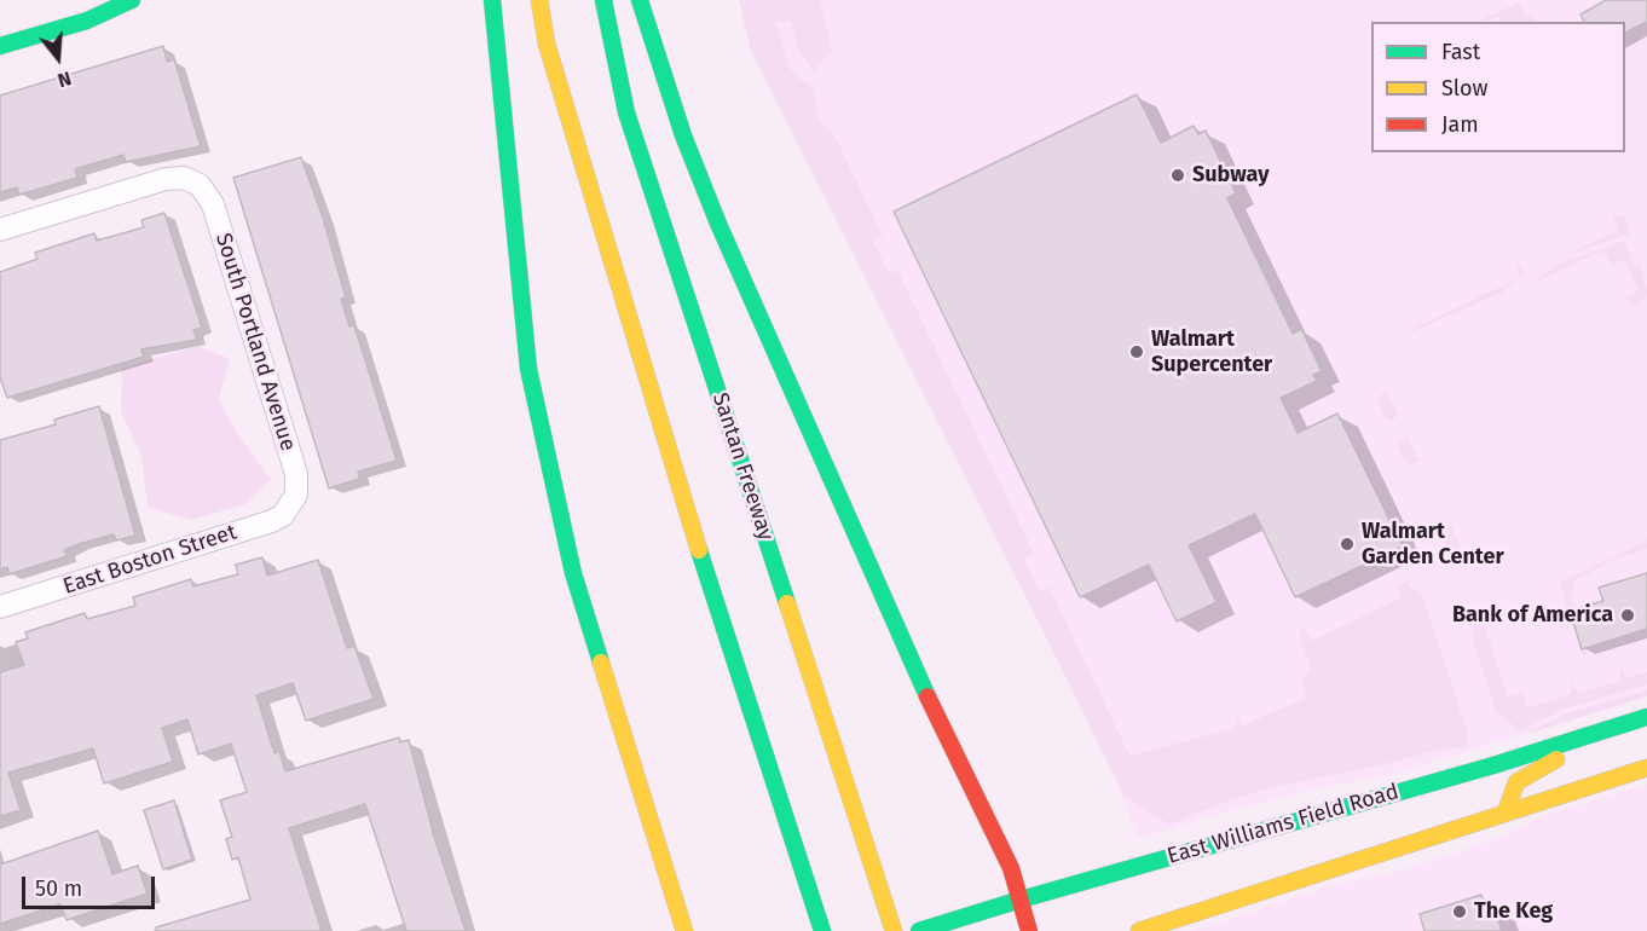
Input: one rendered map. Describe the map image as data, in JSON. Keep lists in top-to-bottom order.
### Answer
{
  "streets": {
    "main road": ["Santan Freeway", "East Williams Field Road"],
    "street": ["South Portland Avenue", "East Boston Street"]
  },
  "crossings": [
    ["South Portland Avenue", "East Boston Street"]
  ],
  "places": [
    "Subway",
    "Walmart Supercenter",
    "Walmart Garden Center",
    "Bank of America",
    "The Keg"
  ],
  "legend": ["Fast", "Slow", "Jam"],
  "scale_bar": "50 m",
  "north": "bottom"
}
